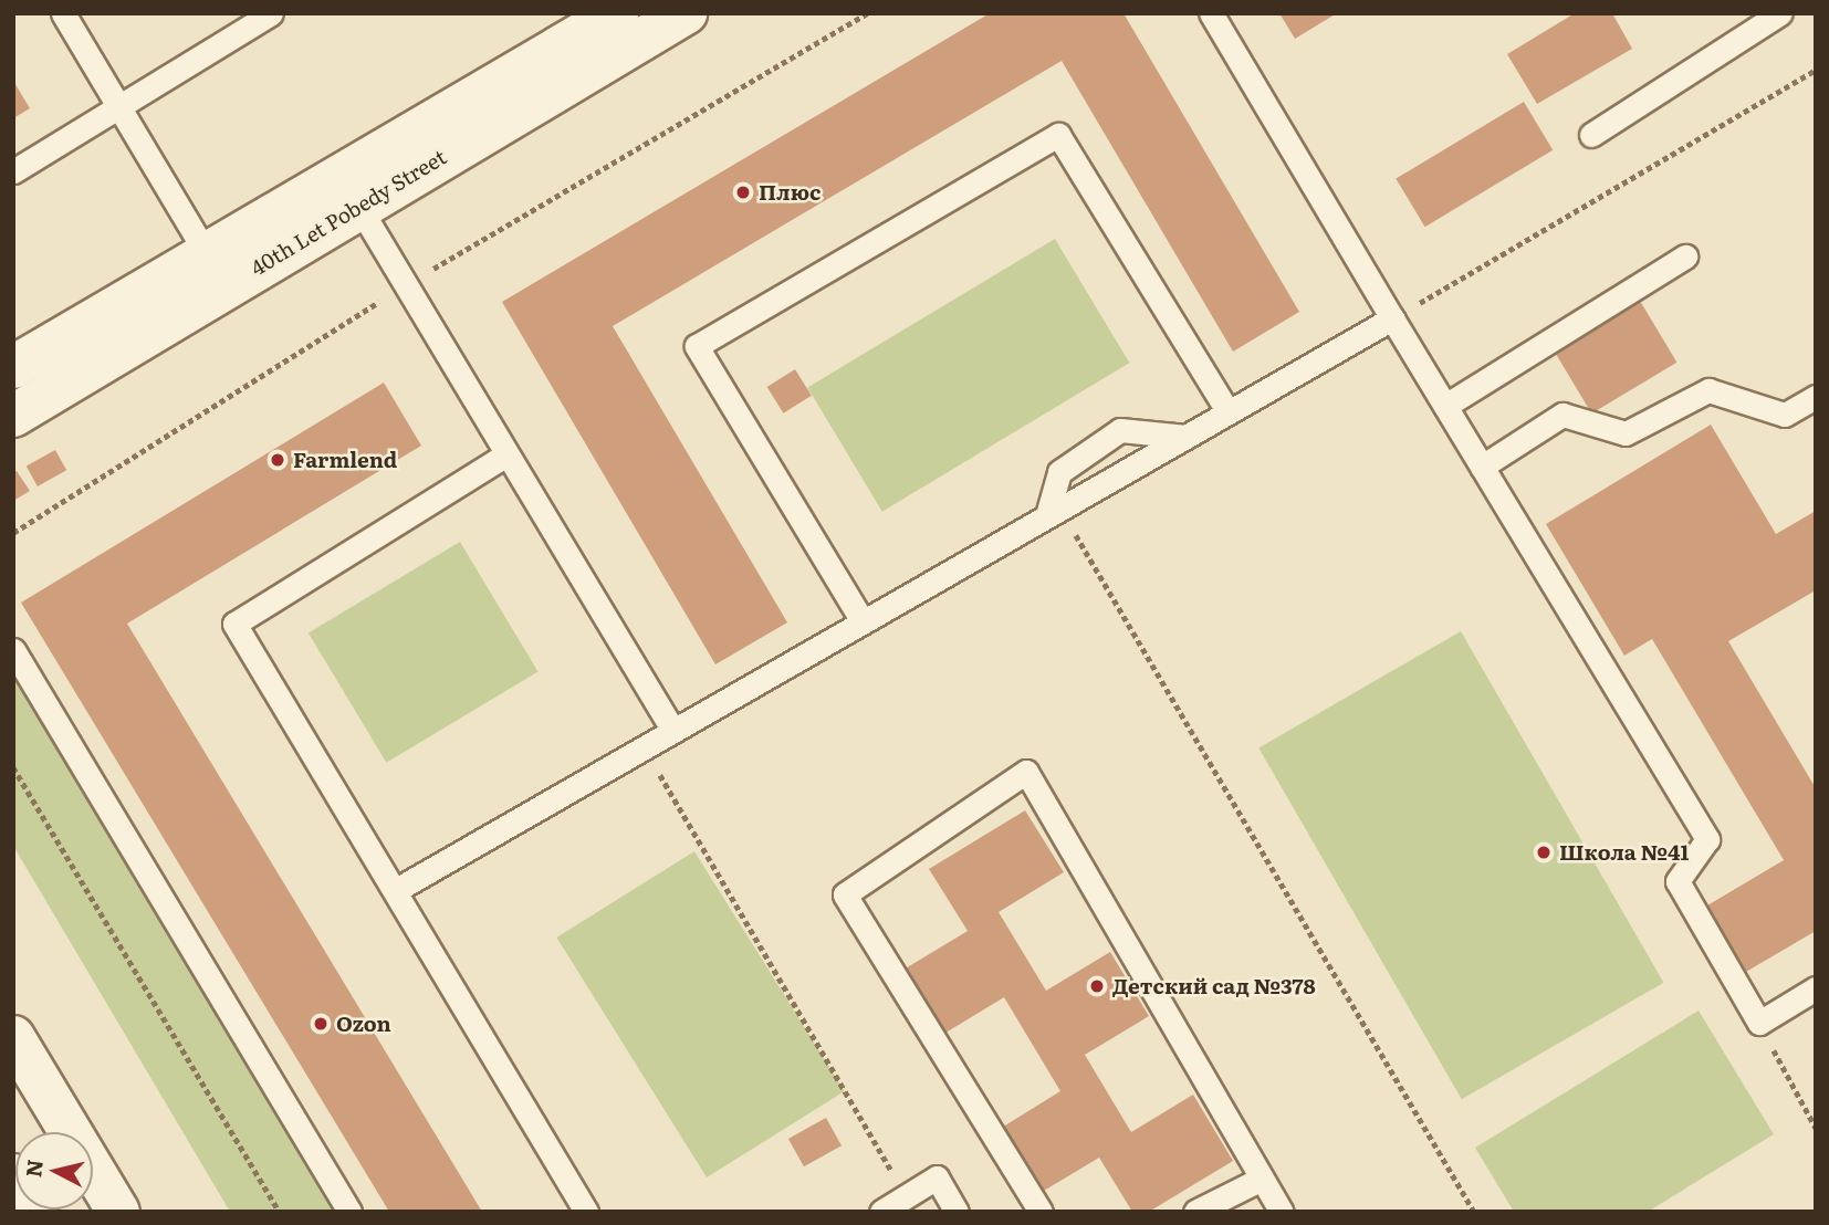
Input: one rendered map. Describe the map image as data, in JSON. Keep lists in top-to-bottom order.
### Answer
{
  "streets": {
    "street": ["40th Let Pobedy Street"]
  },
  "places": [
    "Плюс",
    "Farmlend",
    "Школа №41",
    "Детский сад №378",
    "Ozon"
  ],
  "north": "left"
}
